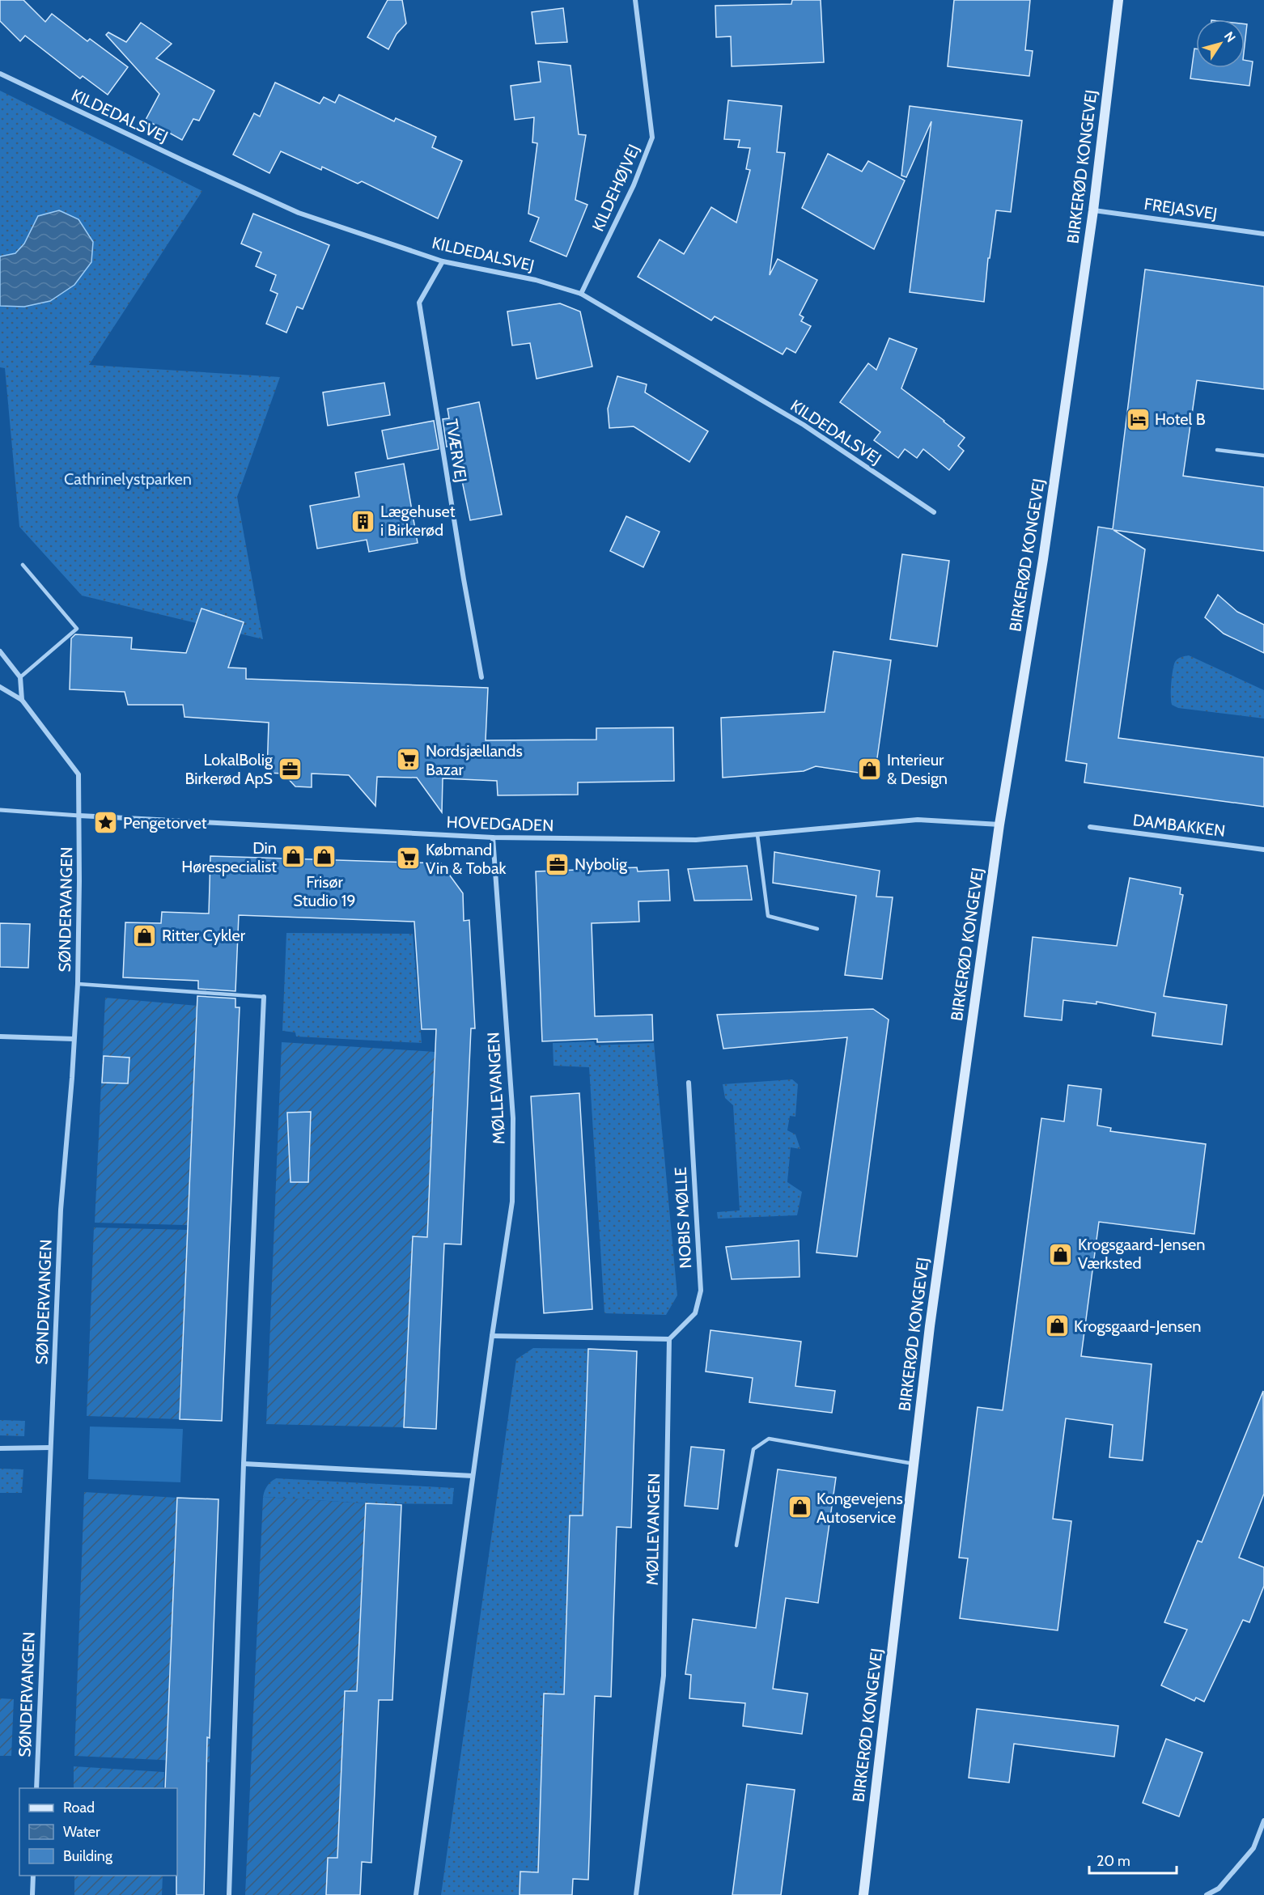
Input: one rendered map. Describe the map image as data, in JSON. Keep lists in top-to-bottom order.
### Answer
{
  "streets": {
    "main road": ["BIRKERØD KONGEVEJ"],
    "street": [
      "KILDEDALSVEJ",
      "KILDEHØJVEJ",
      "FREJASVEJ",
      "TVÆRVEJ",
      "HOVEDGADEN",
      "DAMBAKKEN",
      "SØNDERVANGEN",
      "MØLLEVANGEN",
      "NOBIS MØLLE"
    ]
  },
  "crossings": [
    ["KILDEDALSVEJ", "KILDEHØJVEJ"],
    ["KILDEDALSVEJ", "TVÆRVEJ"],
    ["BIRKERØD KONGEVEJ", "FREJASVEJ"],
    ["BIRKERØD KONGEVEJ", "HOVEDGADEN"],
    ["HOVEDGADEN", "SØNDERVANGEN"],
    ["HOVEDGADEN", "MØLLEVANGEN"],
    ["MØLLEVANGEN", "NOBIS MØLLE"]
  ],
  "parks": ["Cathrinelystparken"],
  "places": {
    "hotel": ["Hotel B"],
    "building": ["Lægehuset i Birkerød"],
    "supermarket": ["Nordsjællands Bazar", "Købmand Vin & Tobak"],
    "office": ["LokalBolig Birkerød ApS", "Nybolig"],
    "shop": [
      "Interieur & Design",
      "Din Hørespecialist",
      "Frisør Studio 19",
      "Ritter Cykler",
      "Krogsgaard-Jensen Værksted",
      "Krogsgaard-Jensen",
      "Kongevejens Autoservice"
    ],
    "place": ["Pengetorvet"]
  },
  "legend": ["Road", "Water", "Building"],
  "scale_bar": "20 m",
  "north": "top right"
}
